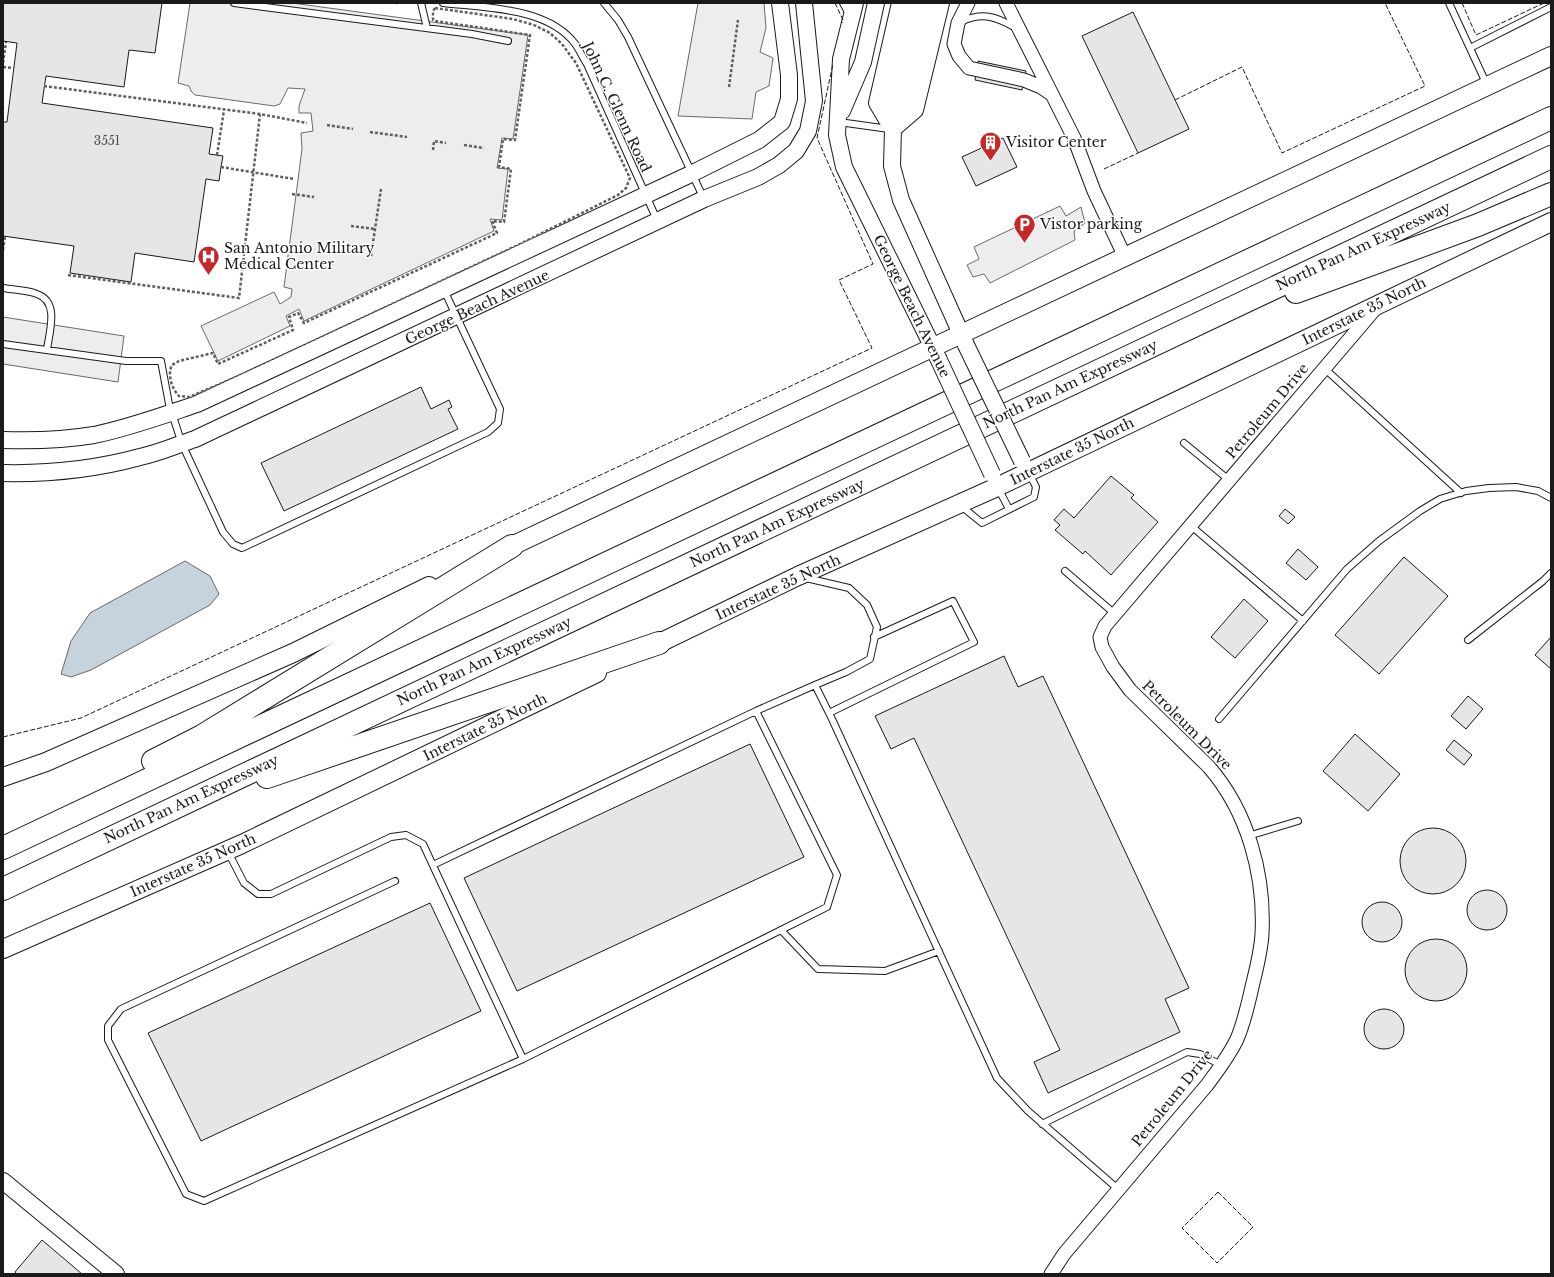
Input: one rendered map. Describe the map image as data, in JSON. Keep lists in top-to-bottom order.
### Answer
{
  "streets": {
    "highway": ["North Pan Am Expressway"],
    "main road": ["Interstate 35 North"],
    "street": ["George Beach Avenue", "Petroleum Drive"],
    "lane": ["John C. Glenn Road"]
  },
  "crossings": [
    ["John C. Glenn Road", "George Beach Avenue"],
    ["George Beach Avenue", "Interstate 35 North"],
    ["Interstate 35 North", "Petroleum Drive"]
  ],
  "places": {
    "building": ["Visitor Center"],
    "parking": ["Vistor parking"],
    "hospital": ["San Antonio Military Medical Center"]
  },
  "house_numbers": ["3551"]
}
